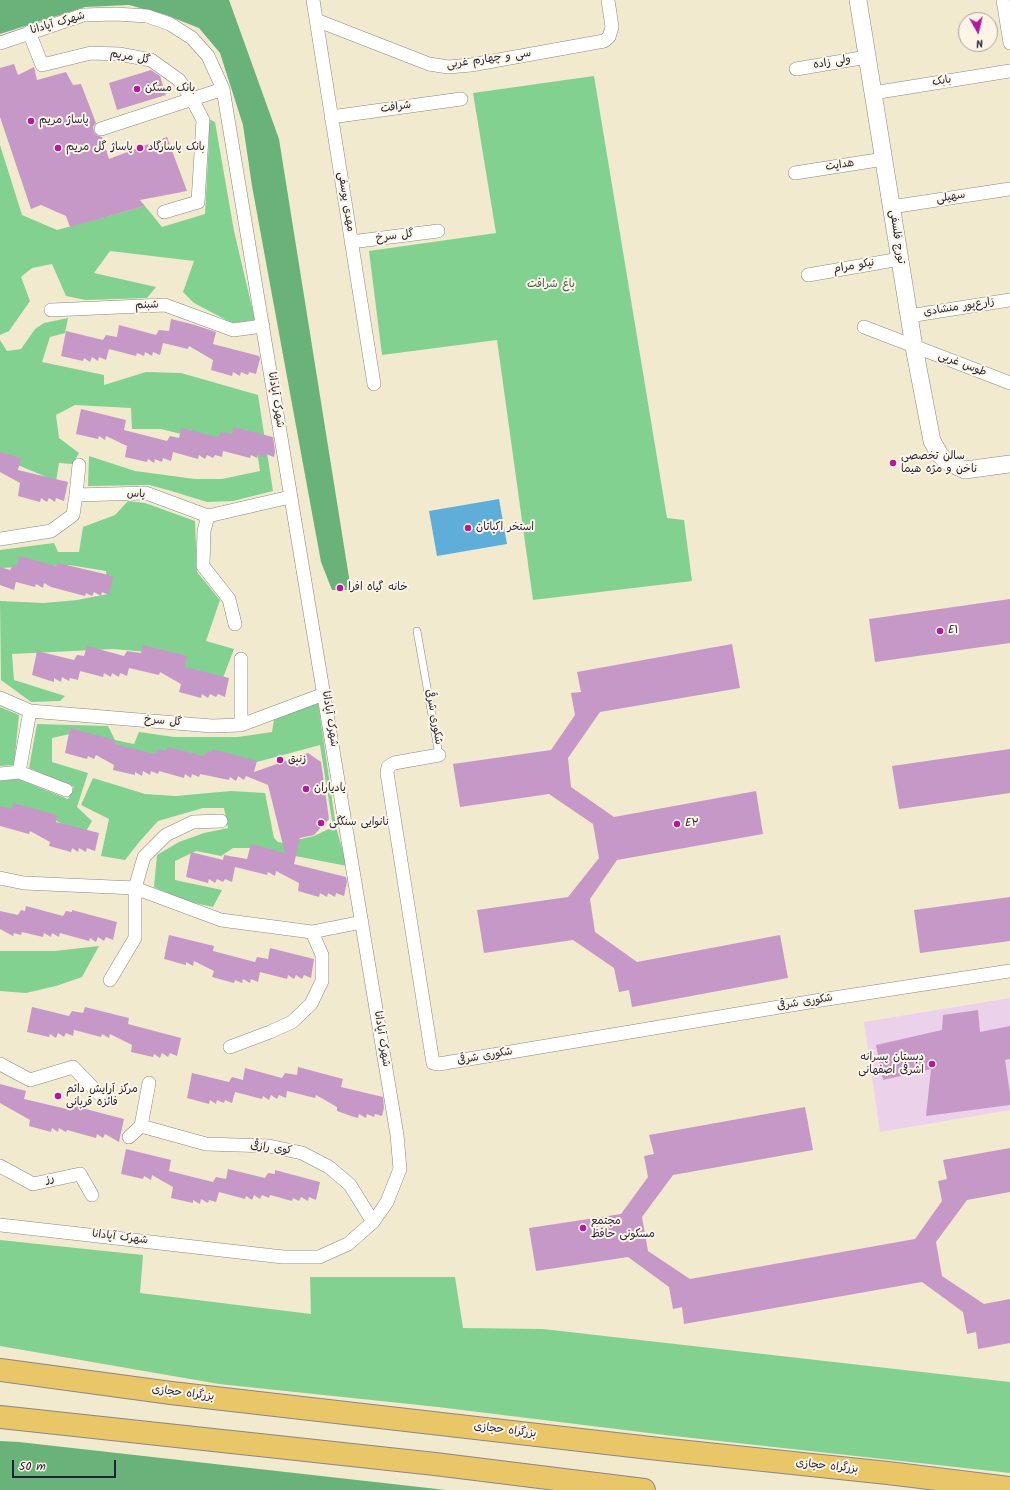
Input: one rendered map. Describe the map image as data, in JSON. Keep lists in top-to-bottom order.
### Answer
{
  "streets": {
    "highway": ["بزرگراه حجازی"],
    "street": [
      "شهرک آپادانا",
      "گل مریم",
      "سی و چهارم غربی",
      "ولی زاده",
      "بابک",
      "شرافت",
      "هدایت",
      "سهیلی",
      "مهدی یوسفی",
      "گل سرخ",
      "تورج فلسفی",
      "نیکو مرام",
      "شبنم",
      "زارع‌پور منشادی",
      "طوس غربی",
      "یاس",
      "شکوری شرقی",
      "کوی رازقی",
      "رز"
    ]
  },
  "crossings": [
    ["شهرک آپادانا", "گل مریم"],
    ["شهرک آپادانا", "گل سرخ"],
    ["شهرک آپادانا", "شبنم"],
    ["شهرک آپادانا", "کوی رازقی"],
    ["سی و چهارم غربی", "مهدی یوسفی"],
    ["ولی زاده", "تورج فلسفی"],
    ["بابک", "تورج فلسفی"],
    ["شرافت", "مهدی یوسفی"],
    ["هدایت", "تورج فلسفی"],
    ["سهیلی", "تورج فلسفی"],
    ["مهدی یوسفی", "گل سرخ"],
    ["تورج فلسفی", "نیکو مرام"],
    ["تورج فلسفی", "زارع‌پور منشادی"],
    ["تورج فلسفی", "طوس غربی"]
  ],
  "parks": ["باغ شرافت"],
  "places": [
    "بانک مسکن",
    "پاساژ مریم",
    "پاساژ گل مریم",
    "بانک پاسارگاد",
    "سالن تخصصی ناخن و مژه هیما",
    "استخر اکباتان",
    "خانه گیاه افرا",
    "E۱",
    "زنبق",
    "یادیاران",
    "نانوایی سنکگی",
    "E۲",
    "دبستان پسرانه اشرفی اصفهانی",
    "مرکز آرایش دائم فائزه قربانی",
    "مجتمع مسکونی حافظ"
  ],
  "scale_bar": "50 m",
  "north": "bottom"
}
